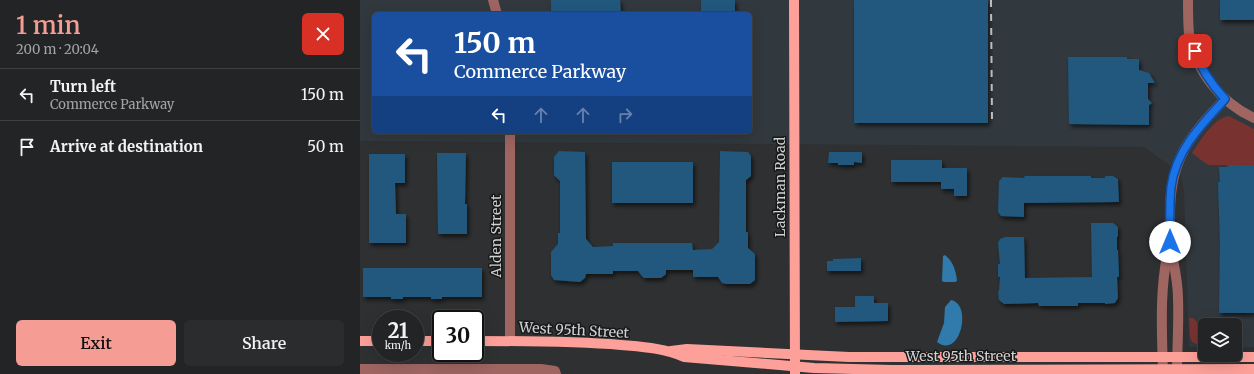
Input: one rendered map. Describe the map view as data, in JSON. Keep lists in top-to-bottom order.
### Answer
{
  "streets": {
    "main road": ["Lackman Road", "West 95th Street"],
    "street": ["Alden Street"]
  },
  "crossings": [
    ["Lackman Road", "West 95th Street"],
    ["Alden Street", "West 95th Street"]
  ],
  "page": {
    "heading": ["1 min", "200 m · 20:04"],
    "turn": ["150 m", "Commerce Parkway"],
    "list": [
      {
        "name": "Turn left",
        "note": "Commerce Parkway",
        "value": "150 m"
      },
      {
        "name": "Arrive at destination",
        "value": "50 m"
      }
    ],
    "speed": "21 km/h",
    "limit": "30",
    "buttons": ["Exit", "Share"]
  }
}
